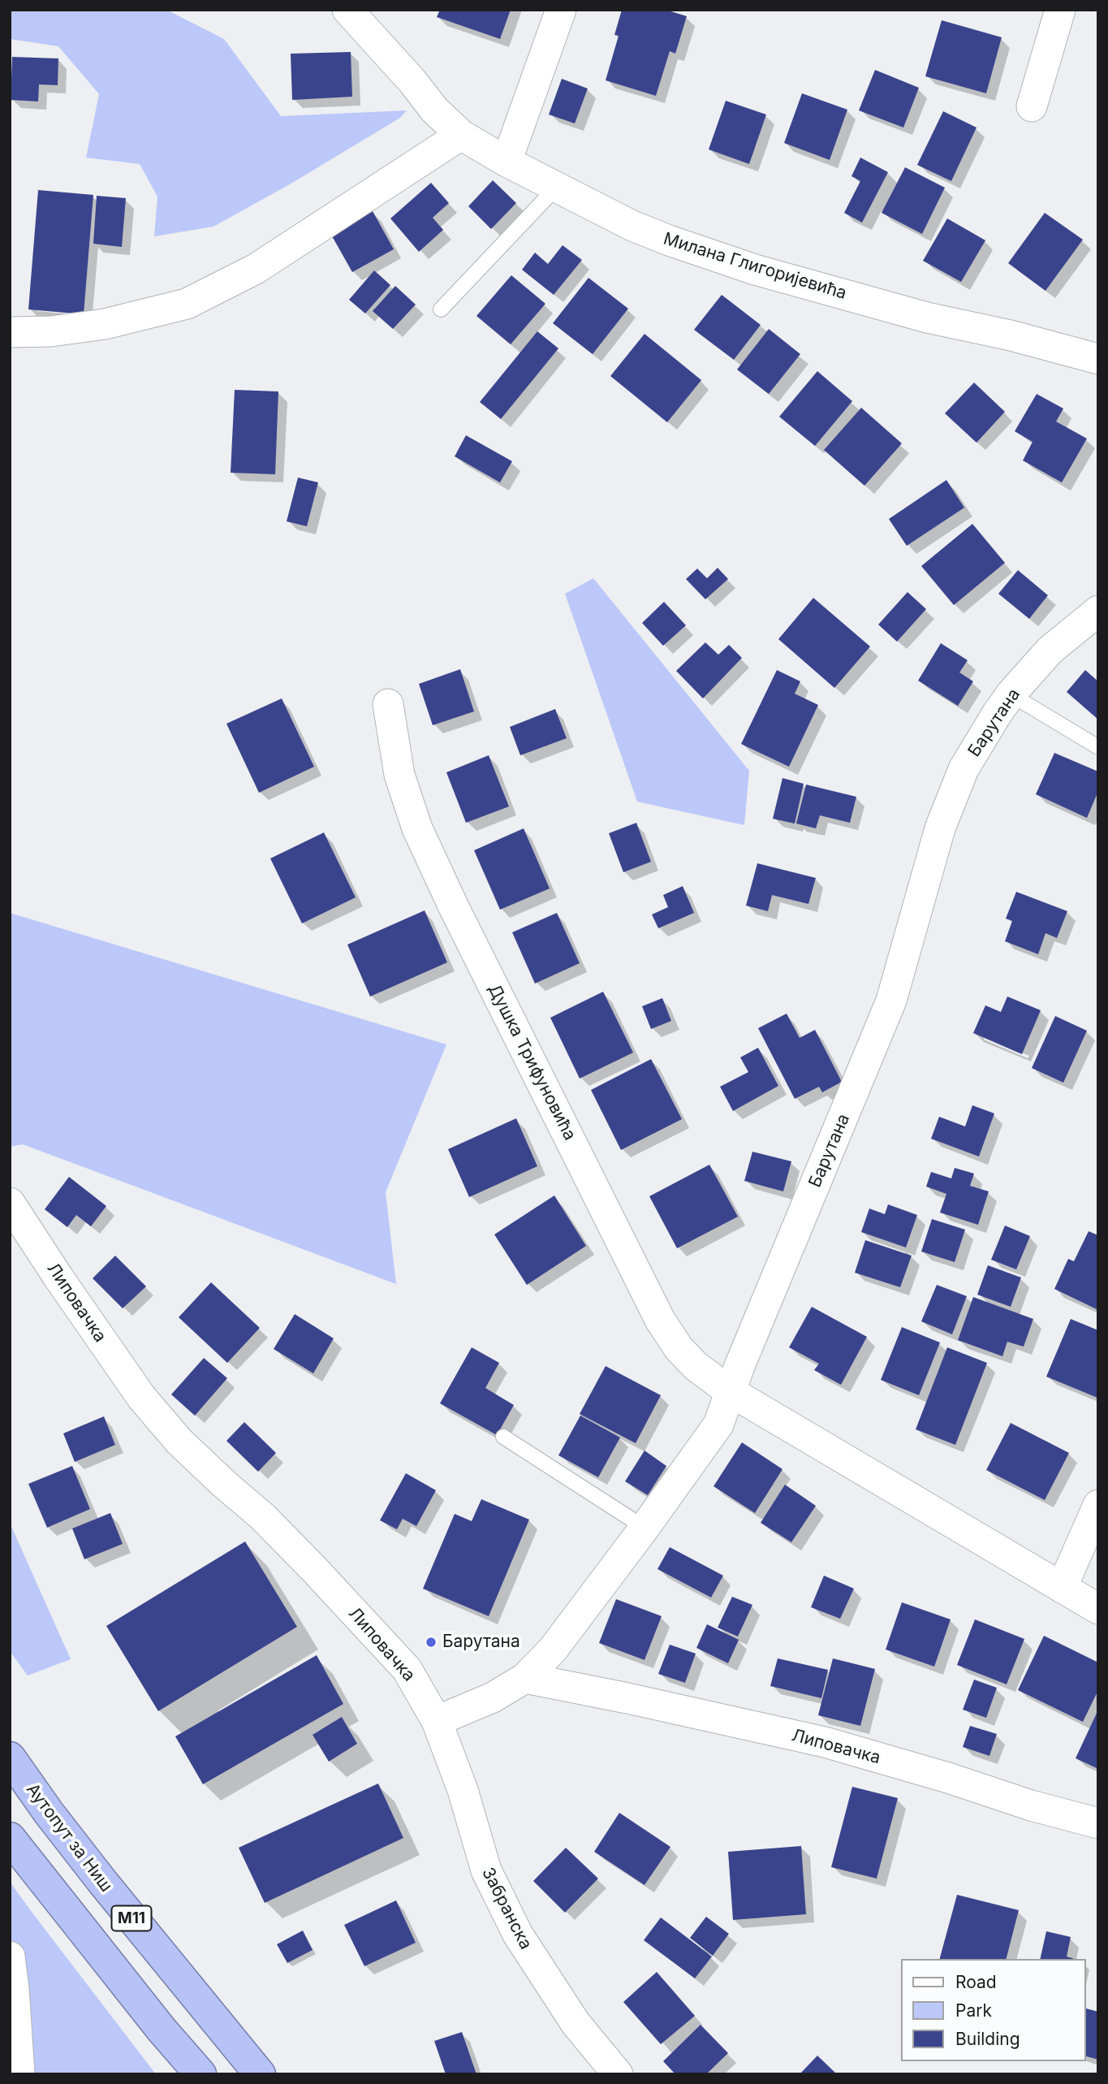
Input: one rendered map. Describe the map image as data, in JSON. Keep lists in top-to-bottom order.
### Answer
{
  "streets": {
    "highway": ["Аутопут за Ниш", "M11"],
    "street": [
      "Милана Глигоријевића",
      "Барутана",
      "Душка Трифуновића",
      "Липовачка",
      "Забранска"
    ]
  },
  "crossings": [
    ["Барутана", "Душка Трифуновића"],
    ["Барутана", "Липовачка"],
    ["Липовачка", "Забранска"]
  ],
  "places": ["Барутана"],
  "legend": ["Road", "Park", "Building"]
}
